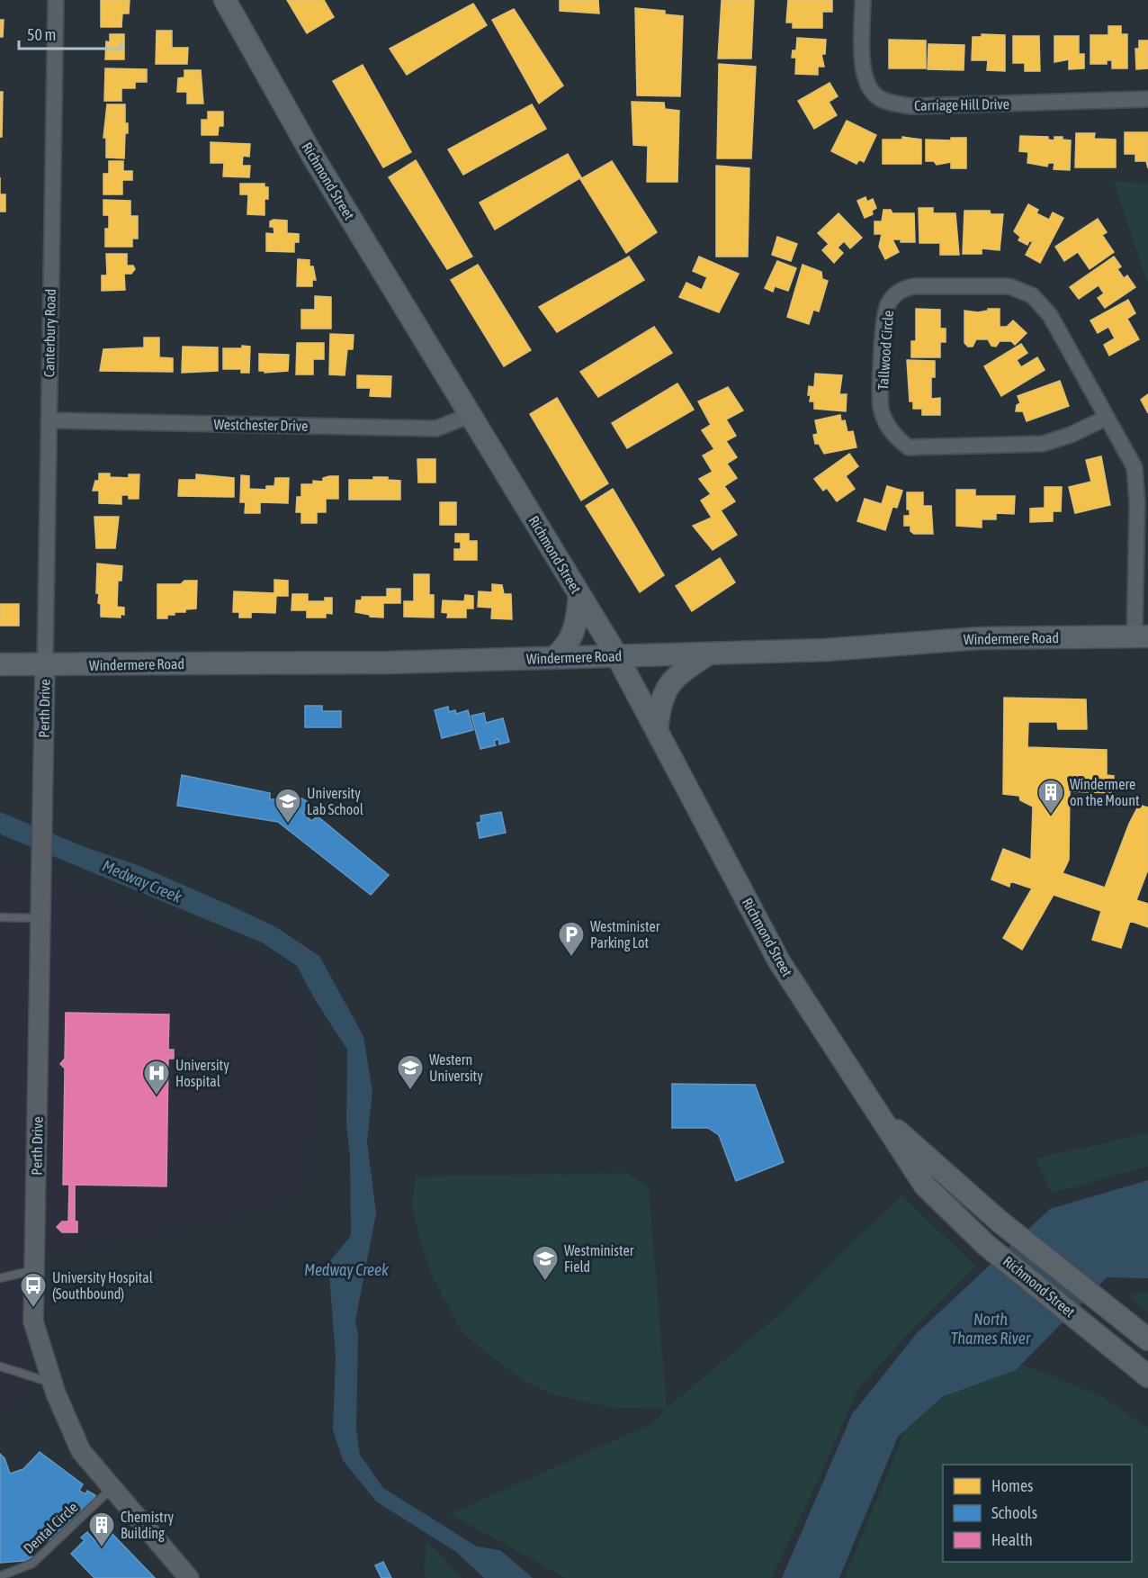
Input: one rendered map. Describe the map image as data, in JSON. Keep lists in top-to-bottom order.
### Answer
{
  "streets": {
    "main road": ["Richmond Street", "Windermere Road"],
    "street": [
      "Carriage Hill Drive",
      "Canterbury Road",
      "Tallwood Circle",
      "Westchester Drive",
      "Perth Drive"
    ],
    "lane": ["Dental Circle"]
  },
  "crossings": [
    ["Richmond Street", "Westchester Drive"],
    ["Richmond Street", "Windermere Road"],
    ["Canterbury Road", "Westchester Drive"],
    ["Canterbury Road", "Windermere Road"],
    ["Canterbury Road", "Perth Drive"],
    ["Tallwood Circle", "Windermere Road"],
    ["Windermere Road", "Perth Drive"],
    ["Perth Drive", "Dental Circle"]
  ],
  "water": ["Medway Creek", "North Thames River"],
  "places": {
    "building": ["Windermere on the Mount", "Chemistry Building"],
    "school or university": ["University Lab School", "Western University", "Westminister Field"],
    "parking": ["Westminister Parking Lot"],
    "hospital": ["University Hospital"],
    "bus stop": ["University Hospital (Southbound)"]
  },
  "legend": ["Homes", "Schools", "Health"],
  "scale_bar": "50 m"
}
